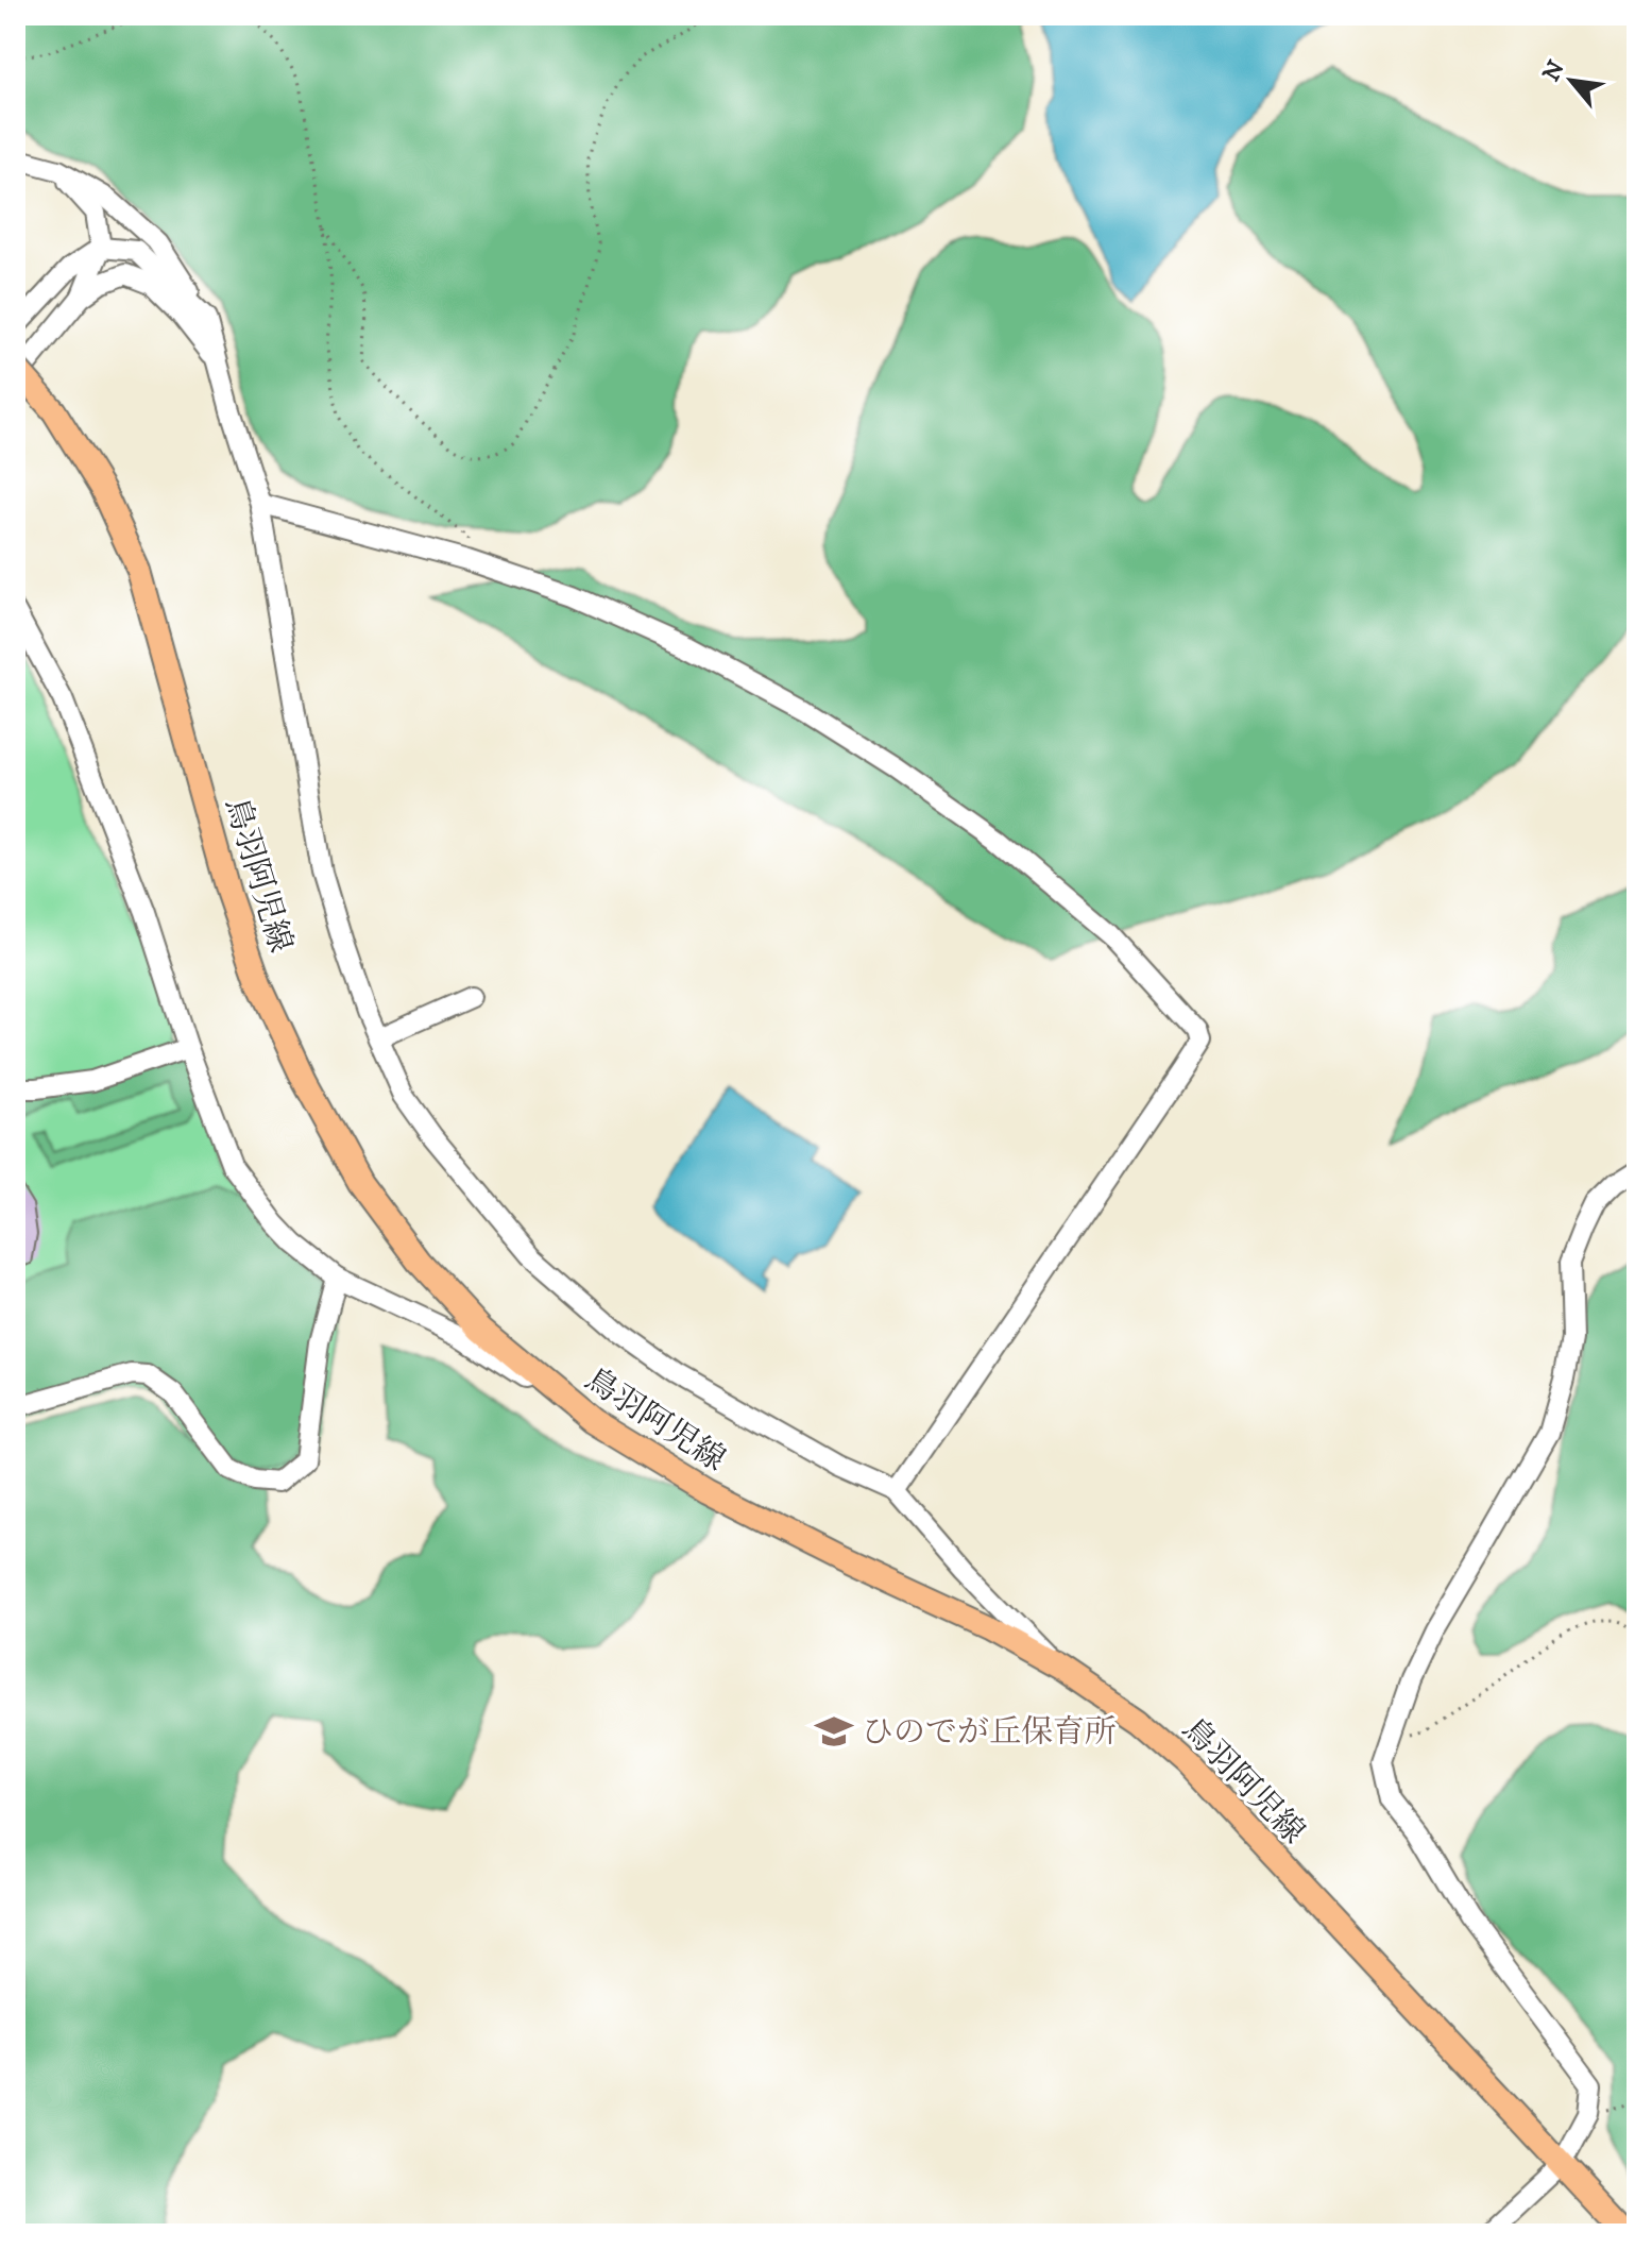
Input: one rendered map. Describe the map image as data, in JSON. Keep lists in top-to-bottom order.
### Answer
{
  "streets": {
    "main road": ["鳥羽阿児線"]
  },
  "places": {
    "school or university": ["ひのでが丘保育所"]
  },
  "north": "top left"
}
